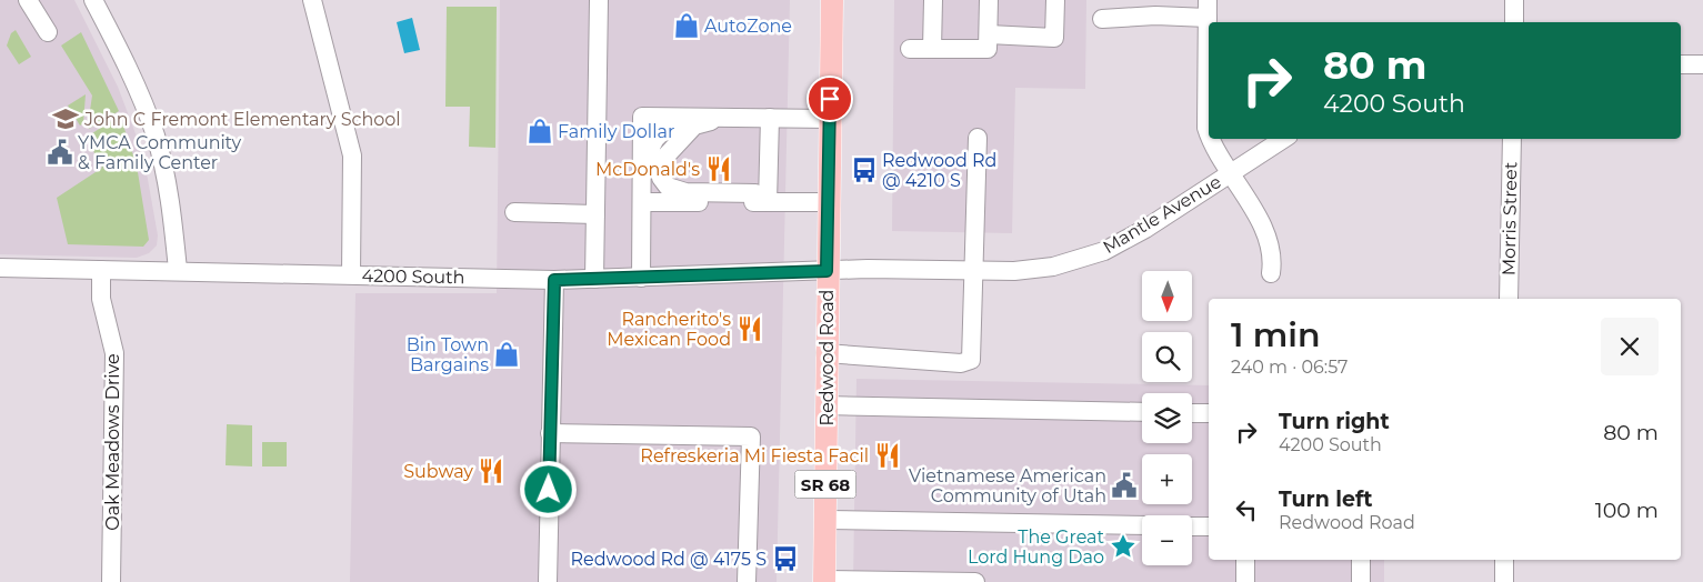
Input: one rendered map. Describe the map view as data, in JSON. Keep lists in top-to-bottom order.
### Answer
{
  "streets": {
    "main road": ["Redwood Road", "SR 68"],
    "street": [
      "Mantle Avenue",
      "Morris Street",
      "4200 South",
      "Oak Meadows Drive"
    ]
  },
  "crossings": [
    ["Mantle Avenue", "4200 South"],
    ["Mantle Avenue", "Redwood Road"],
    ["4200 South", "Redwood Road"],
    ["4200 South", "Oak Meadows Drive"]
  ],
  "places": {
    "shop": ["AutoZone", "Family Dollar", "Bin Town Bargains"],
    "school or university": ["John C Fremont Elementary School"],
    "public building": ["YMCA Community & Family Center", "Vietnamese American Community of Utah"],
    "restaurant": [
      "McDonald's",
      "Rancherito's Mexican Food",
      "Refreskeria Mi Fiesta Facil",
      "Subway"
    ],
    "bus stop": ["Redwood Rd @ 4210 S", "Redwood Rd @ 4175 S"],
    "place": ["The Great Lord Hung Dao"]
  },
  "north": "bottom",
  "page": {
    "turn": ["80 m", "4200 South"],
    "map_buttons": ["+", "−"],
    "heading": ["1 min", "240 m · 06:57"],
    "list": [
      {
        "name": "Turn right",
        "note": "4200 South",
        "value": "80 m"
      },
      {
        "name": "Turn left",
        "note": "Redwood Road",
        "value": "100 m"
      }
    ]
  }
}
